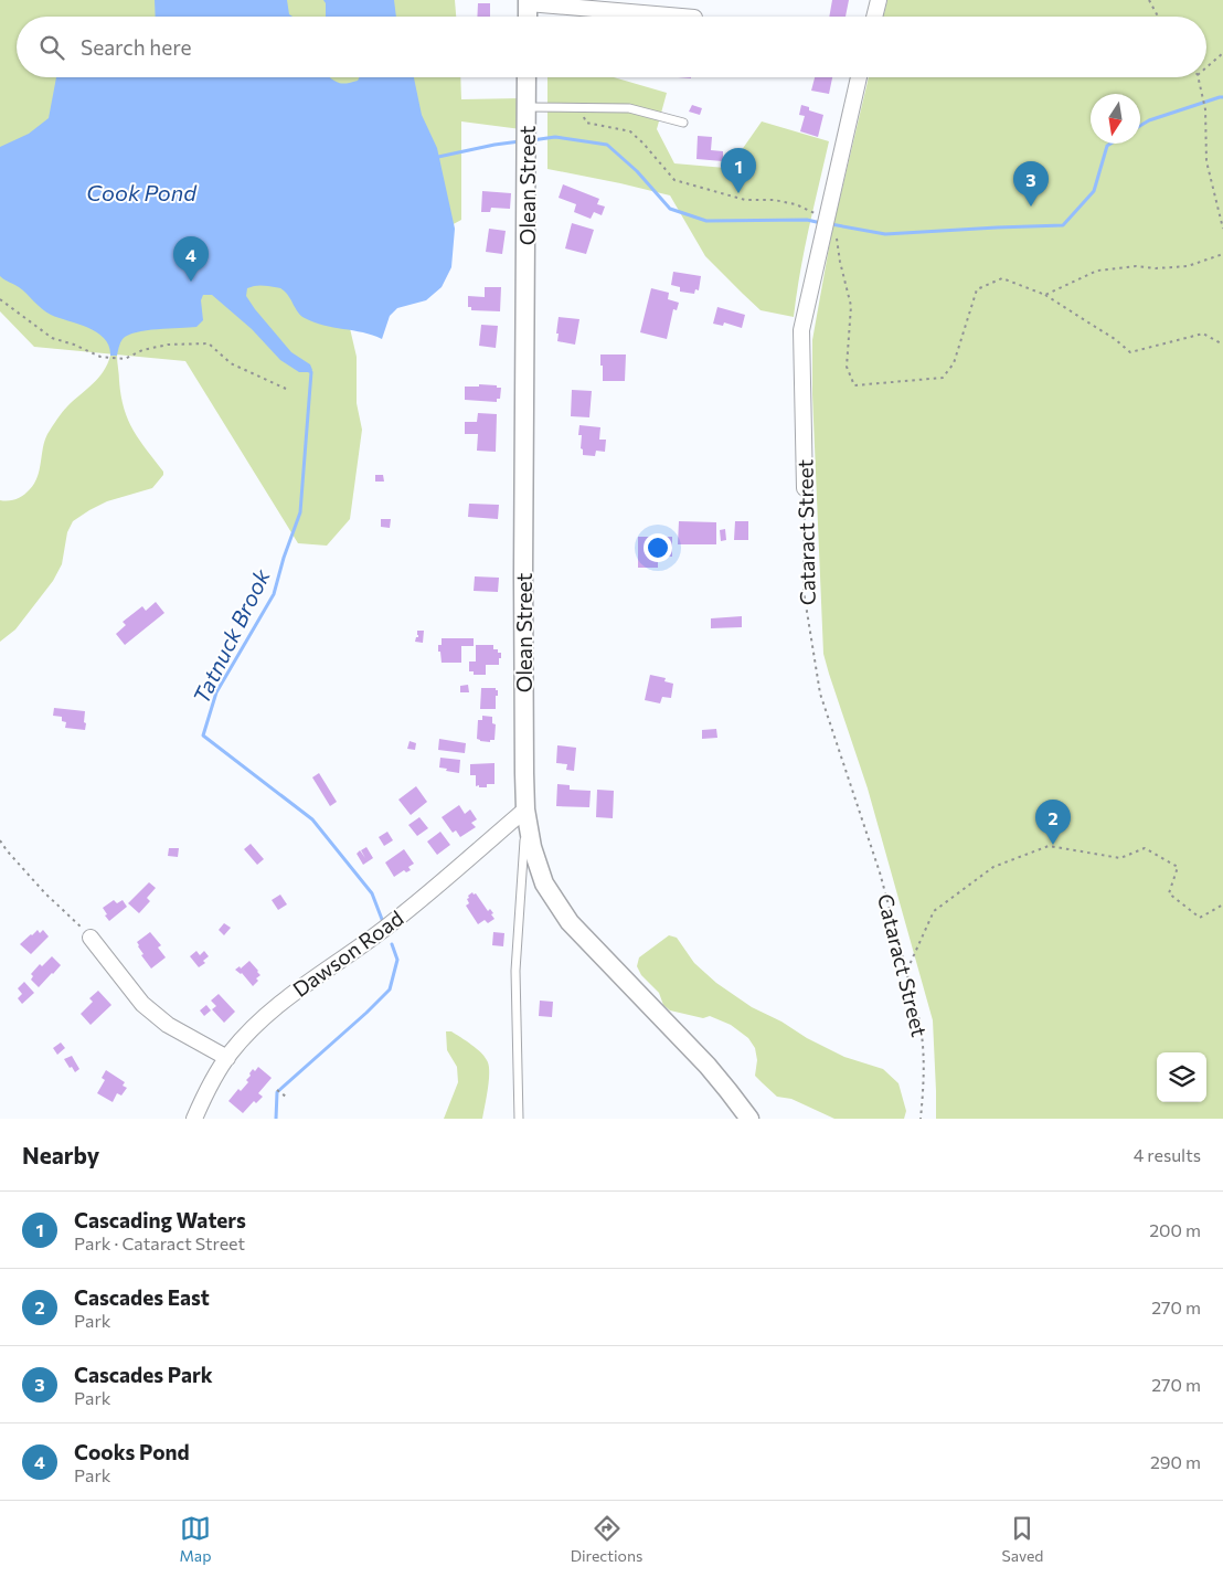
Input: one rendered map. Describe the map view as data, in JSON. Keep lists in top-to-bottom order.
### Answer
{
  "streets": {
    "street": ["Olean Street", "Cataract Street", "Dawson Road"]
  },
  "crossings": [
    ["Olean Street", "Dawson Road"]
  ],
  "water": ["Cook Pond", "Tatnuck Brook"],
  "north": "bottom",
  "page": {
    "search": "Search here",
    "pins": [
      "1",
      "3",
      "4",
      "2"
    ],
    "heading": ["Nearby", "4 results"],
    "list": [
      {
        "mark": "1",
        "name": "Cascading Waters",
        "note": "Park · Cataract Street",
        "value": "200 m"
      },
      {
        "mark": "2",
        "name": "Cascades East",
        "note": "Park",
        "value": "270 m"
      },
      {
        "mark": "3",
        "name": "Cascades Park",
        "note": "Park",
        "value": "270 m"
      },
      {
        "mark": "4",
        "name": "Cooks Pond",
        "note": "Park",
        "value": "290 m"
      }
    ],
    "nav": ["Map", "Directions", "Saved"]
  }
}
